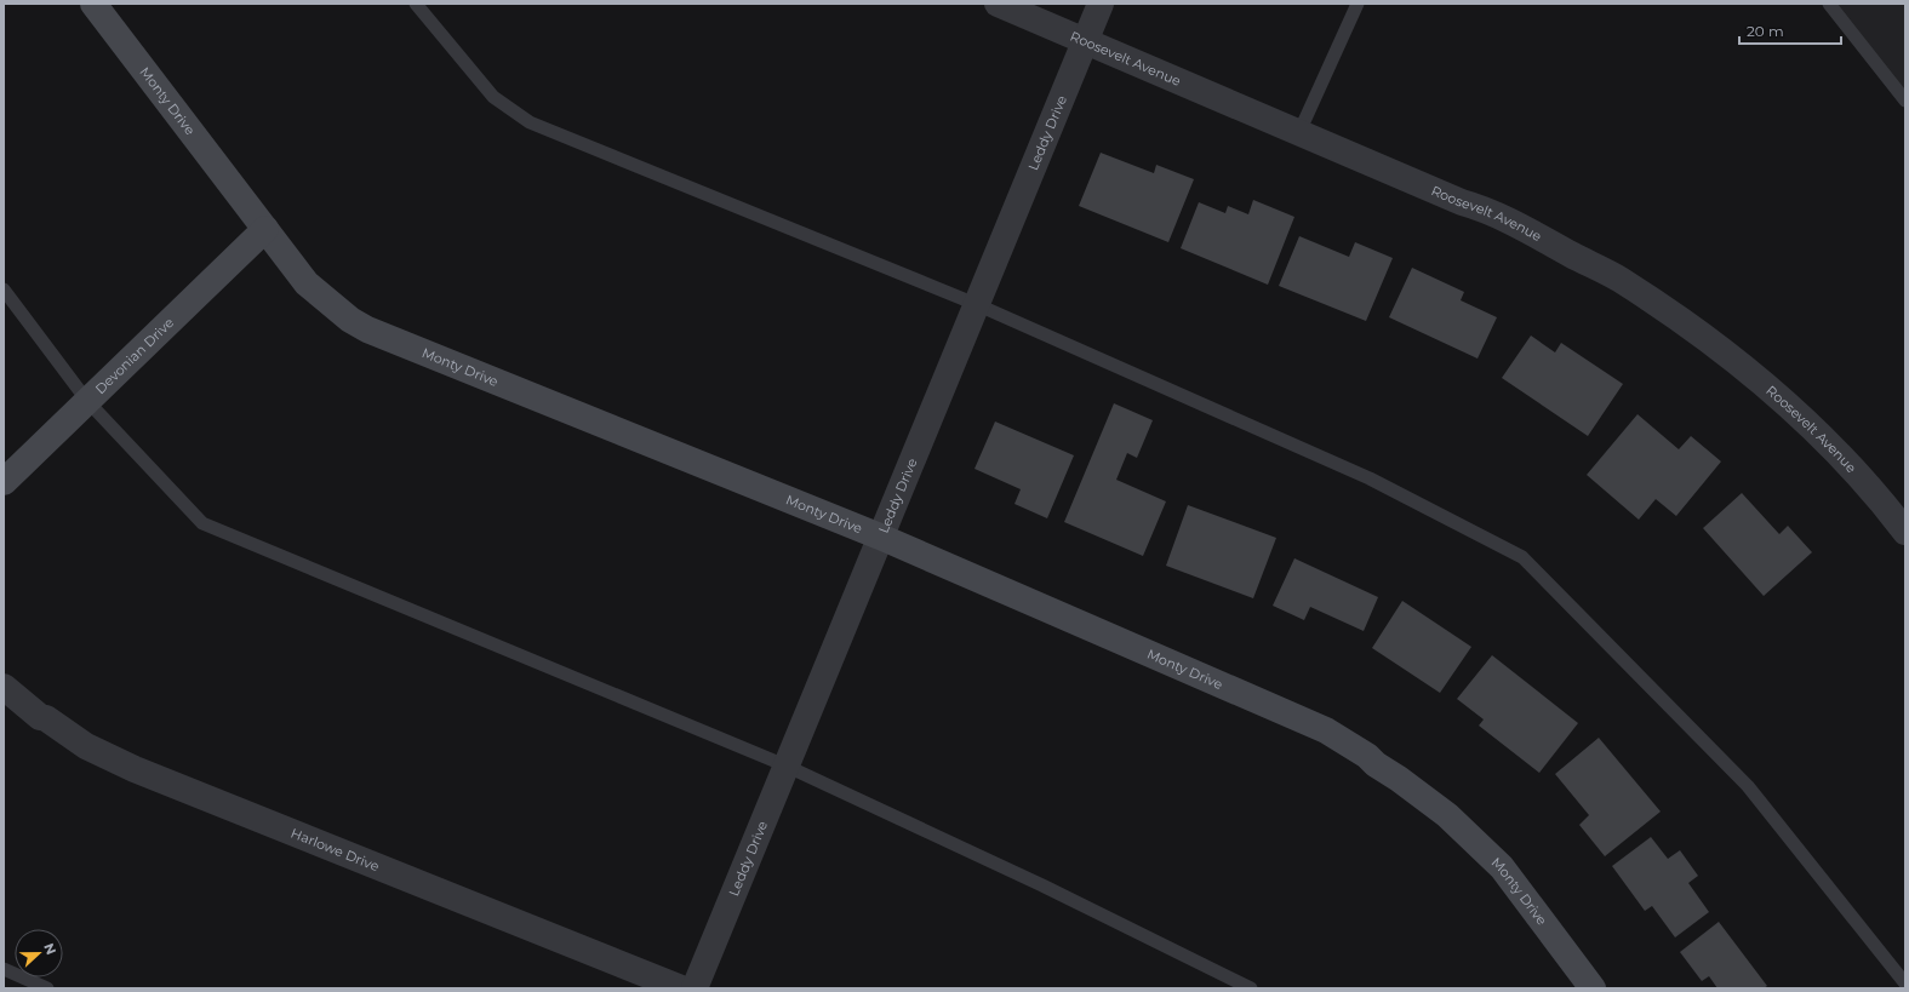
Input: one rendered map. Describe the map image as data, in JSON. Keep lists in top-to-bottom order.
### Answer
{
  "streets": {
    "street": [
      "Roosevelt Avenue",
      "Monty Drive",
      "Leddy Drive",
      "Devonian Drive",
      "Harlowe Drive"
    ]
  },
  "crossings": [
    ["Roosevelt Avenue", "Leddy Drive"],
    ["Monty Drive", "Leddy Drive"],
    ["Monty Drive", "Devonian Drive"]
  ],
  "scale_bar": "20 m",
  "north": "right"
}
